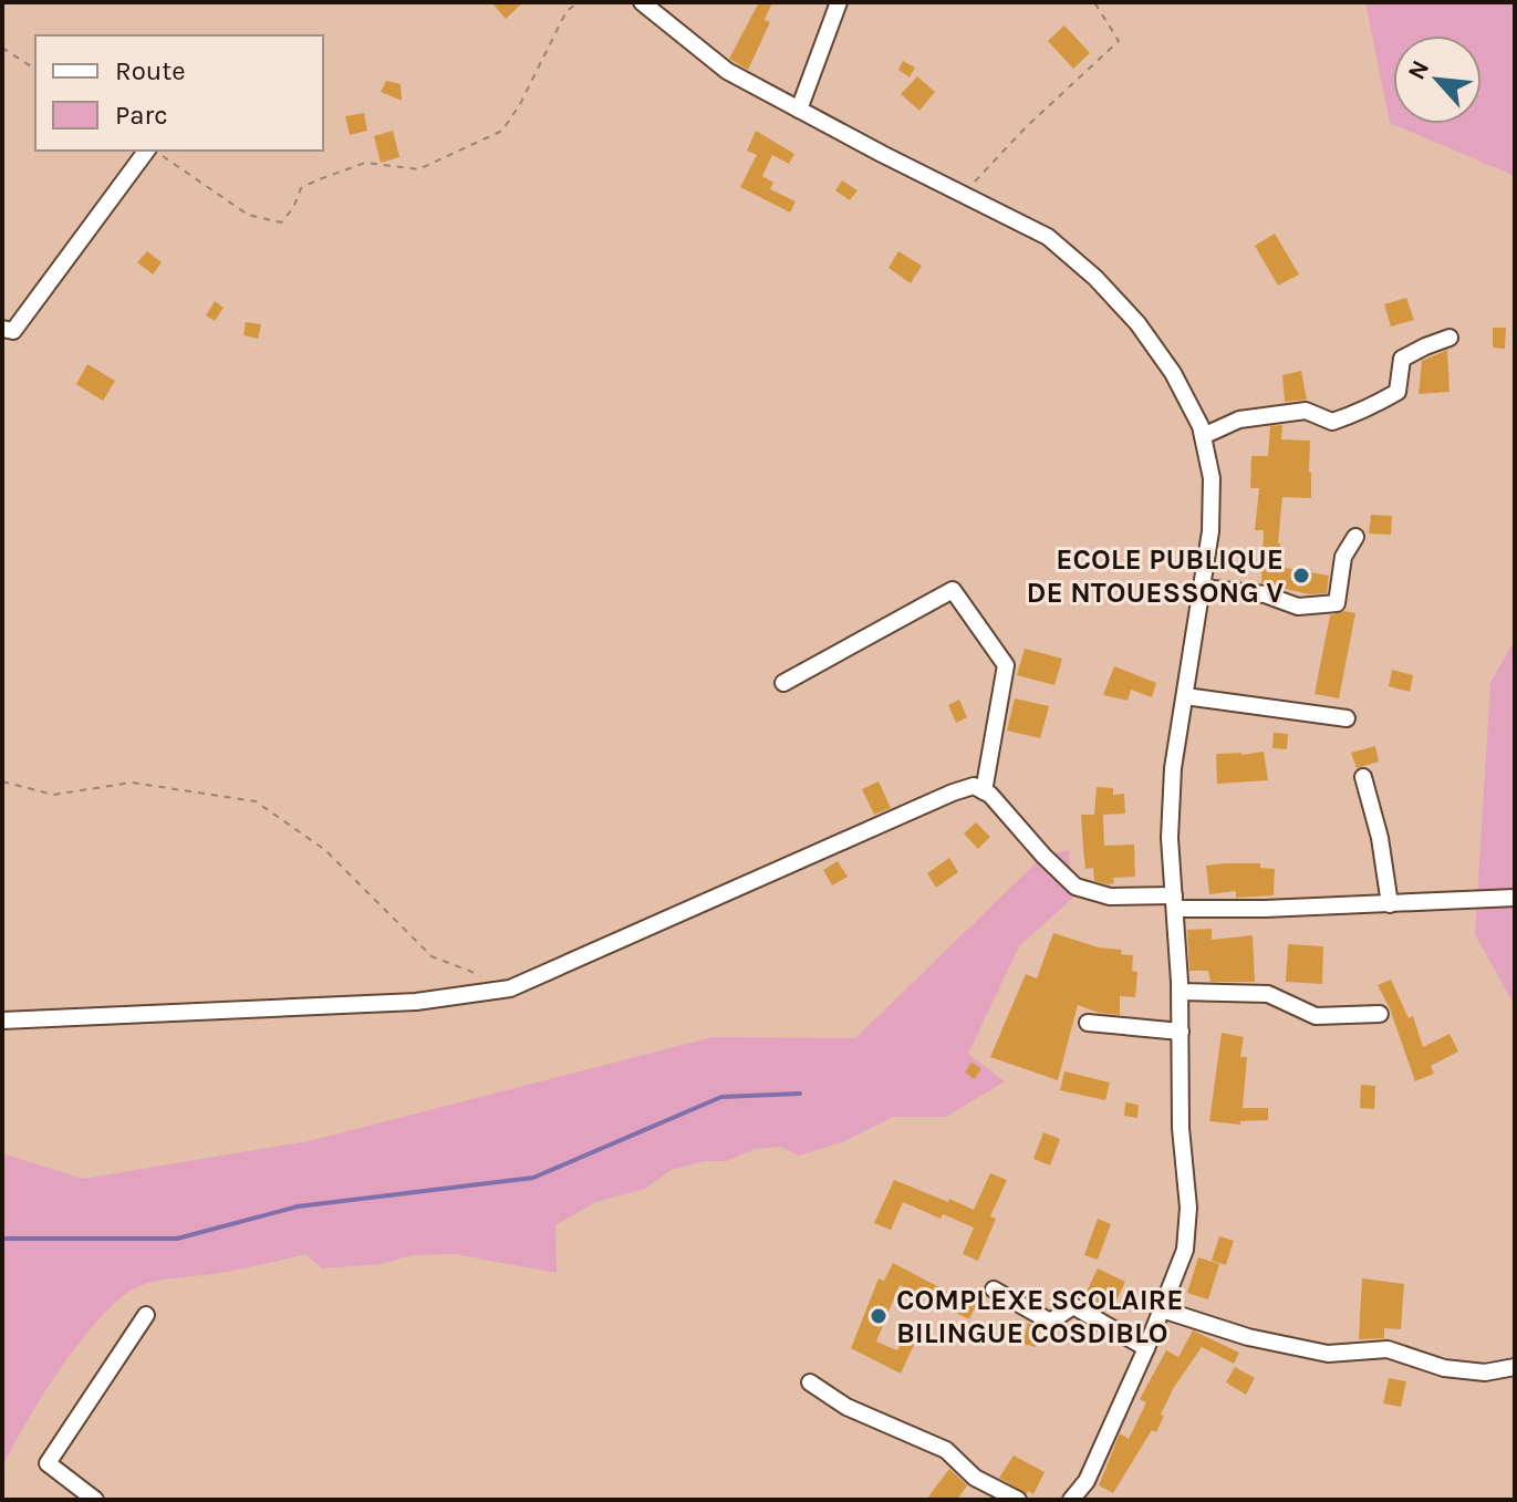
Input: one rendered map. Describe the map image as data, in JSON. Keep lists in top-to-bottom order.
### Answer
{
  "places": ["ECOLE PUBLIQUE DE NTOUESSONG V", "COMPLEXE SCOLAIRE BILINGUE COSDIBLO"],
  "legend": ["Route", "Parc"],
  "north": "top left"
}
